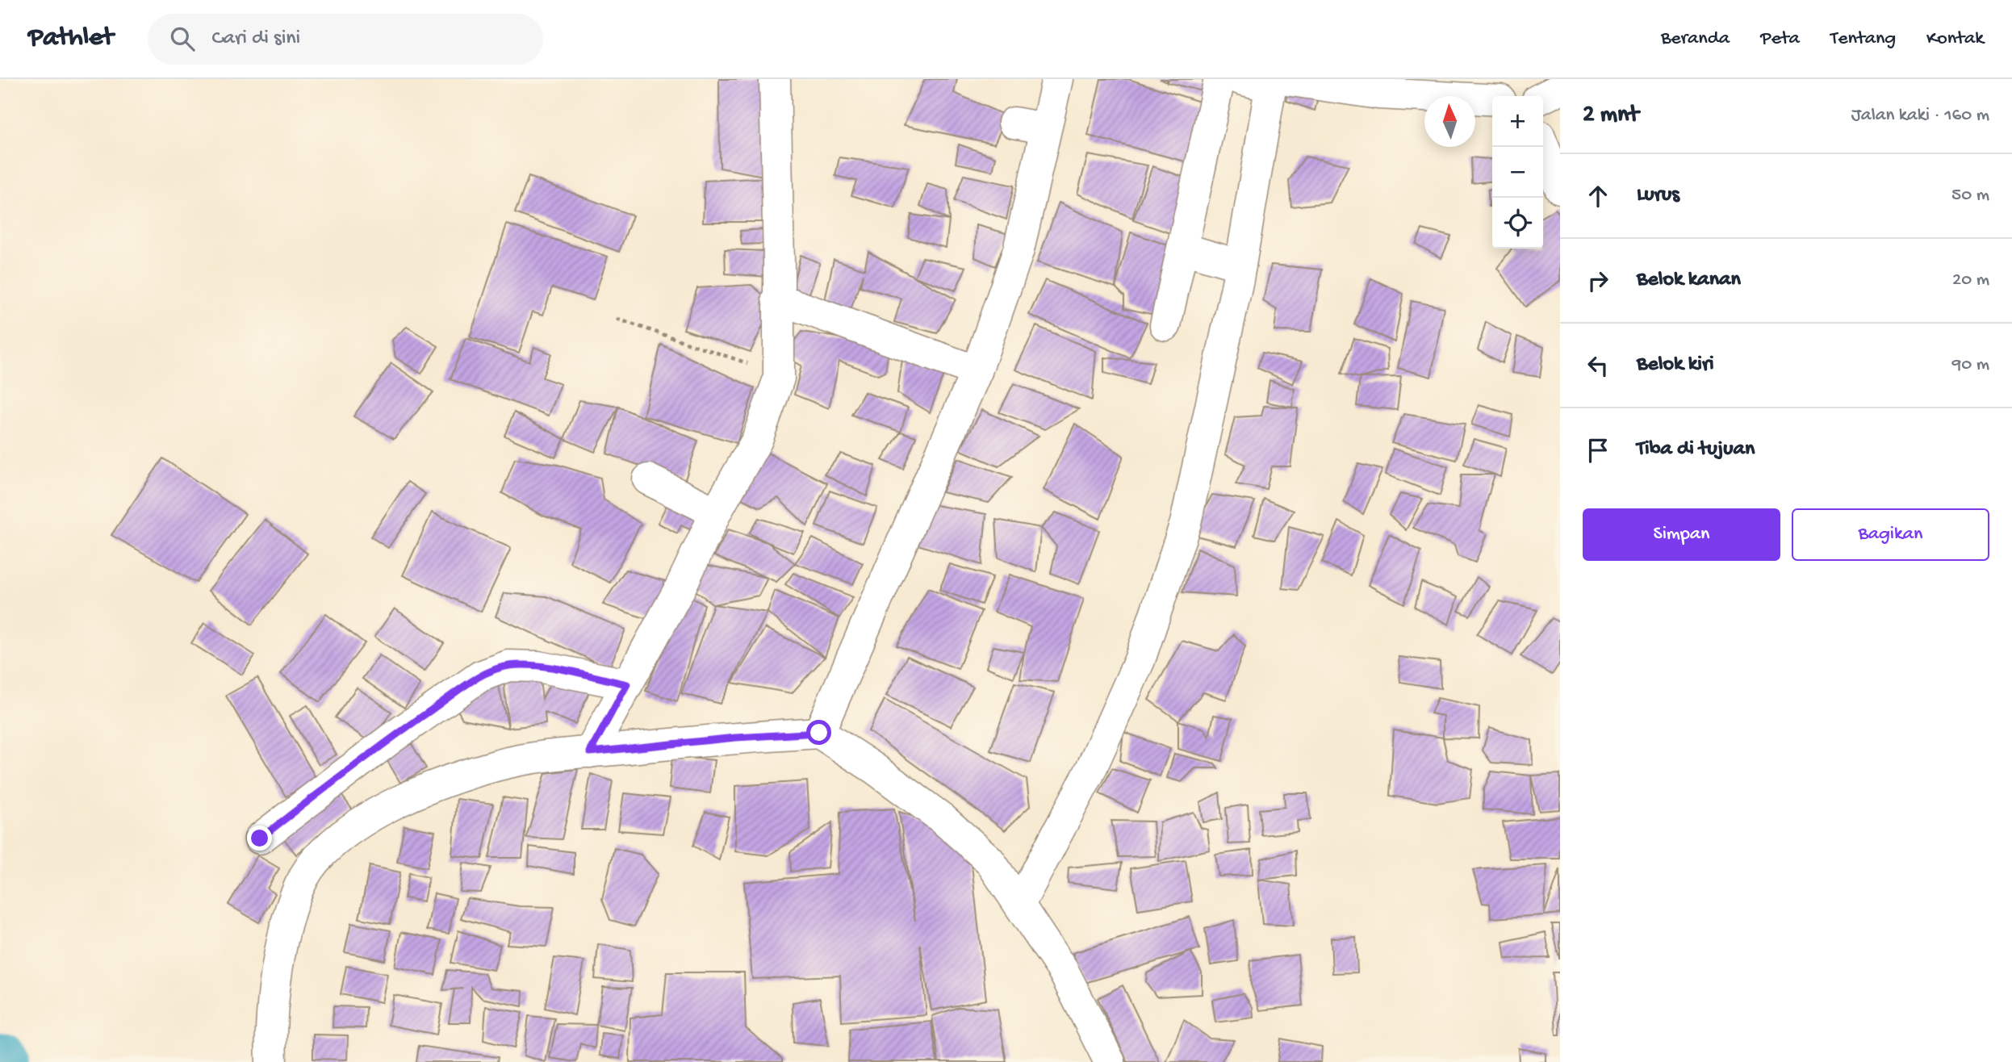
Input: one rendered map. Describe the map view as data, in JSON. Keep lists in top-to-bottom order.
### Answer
{
  "north": "top",
  "page": {
    "header": "Pathlet",
    "search": "Cari di sini",
    "nav": [
      "Beranda",
      "Peta",
      "Tentang",
      "Kontak"
    ],
    "heading": ["2 mnt", "Jalan kaki · 160 m"],
    "map_buttons": ["+", "−"],
    "list": [
      ["Lurus", "50 m"],
      ["Belok kanan", "20 m"],
      ["Belok kiri", "90 m"],
      "Tiba di tujuan"
    ],
    "buttons": ["Simpan", "Bagikan"]
  }
}
